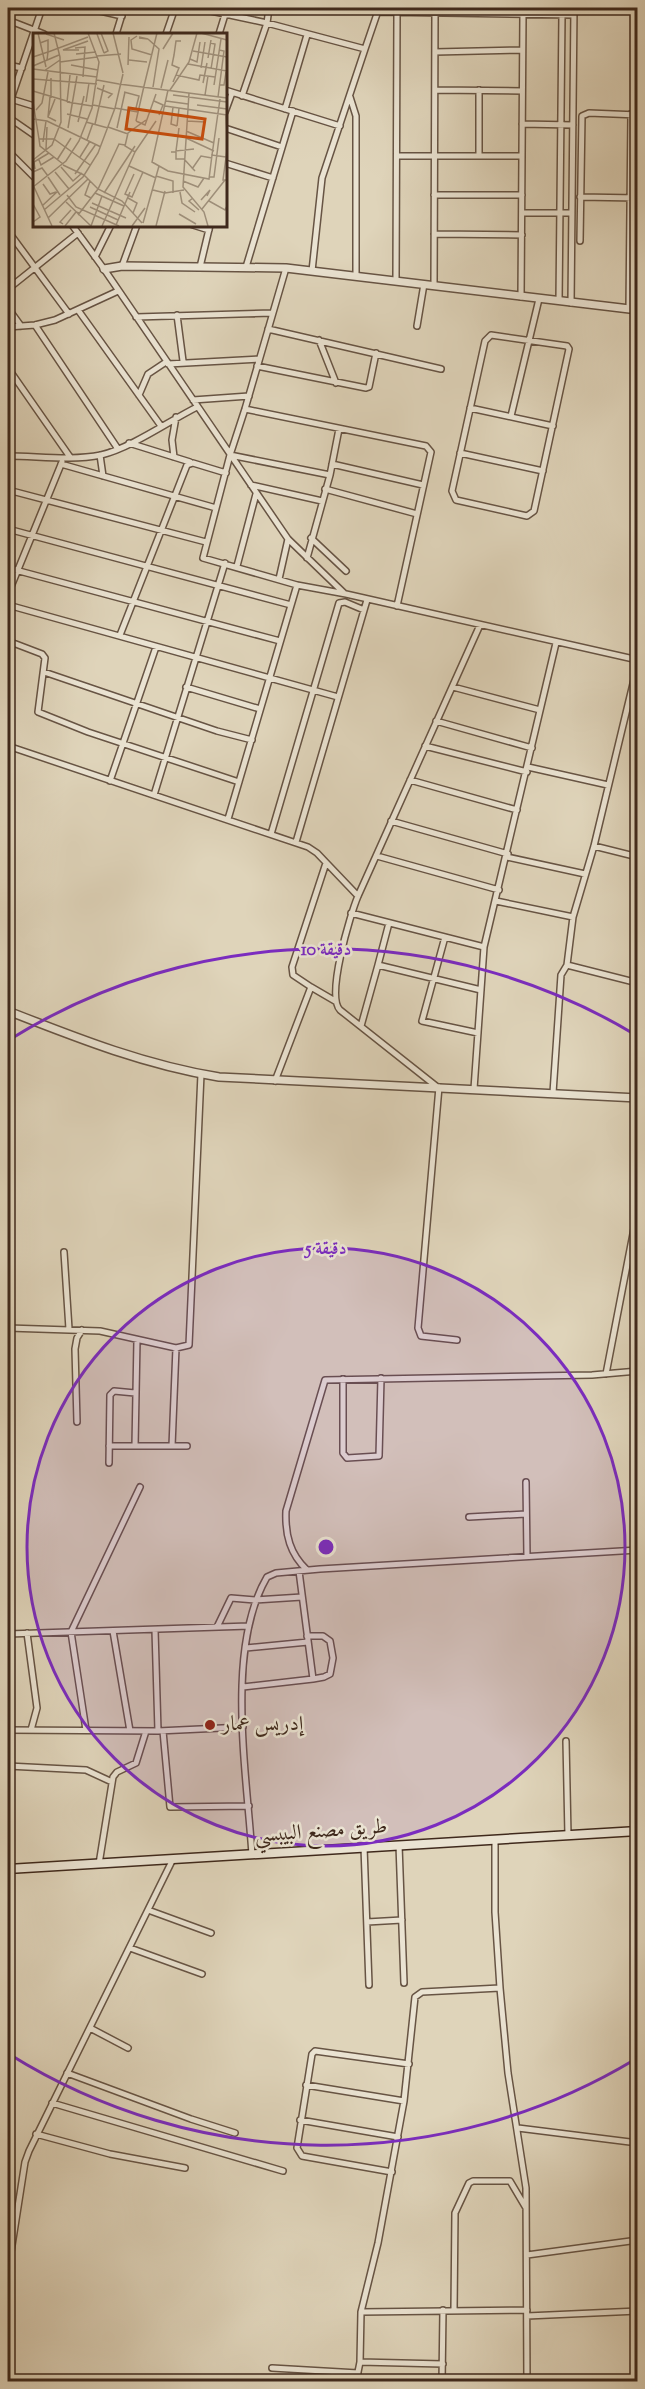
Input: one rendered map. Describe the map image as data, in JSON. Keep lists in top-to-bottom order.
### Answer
{
  "streets": {
    "main road": ["طريق مصنع البيبسي"]
  },
  "places": ["إدريس عمار"],
  "rings": ["10 دقيقة", "5 دقيقة"]
}
